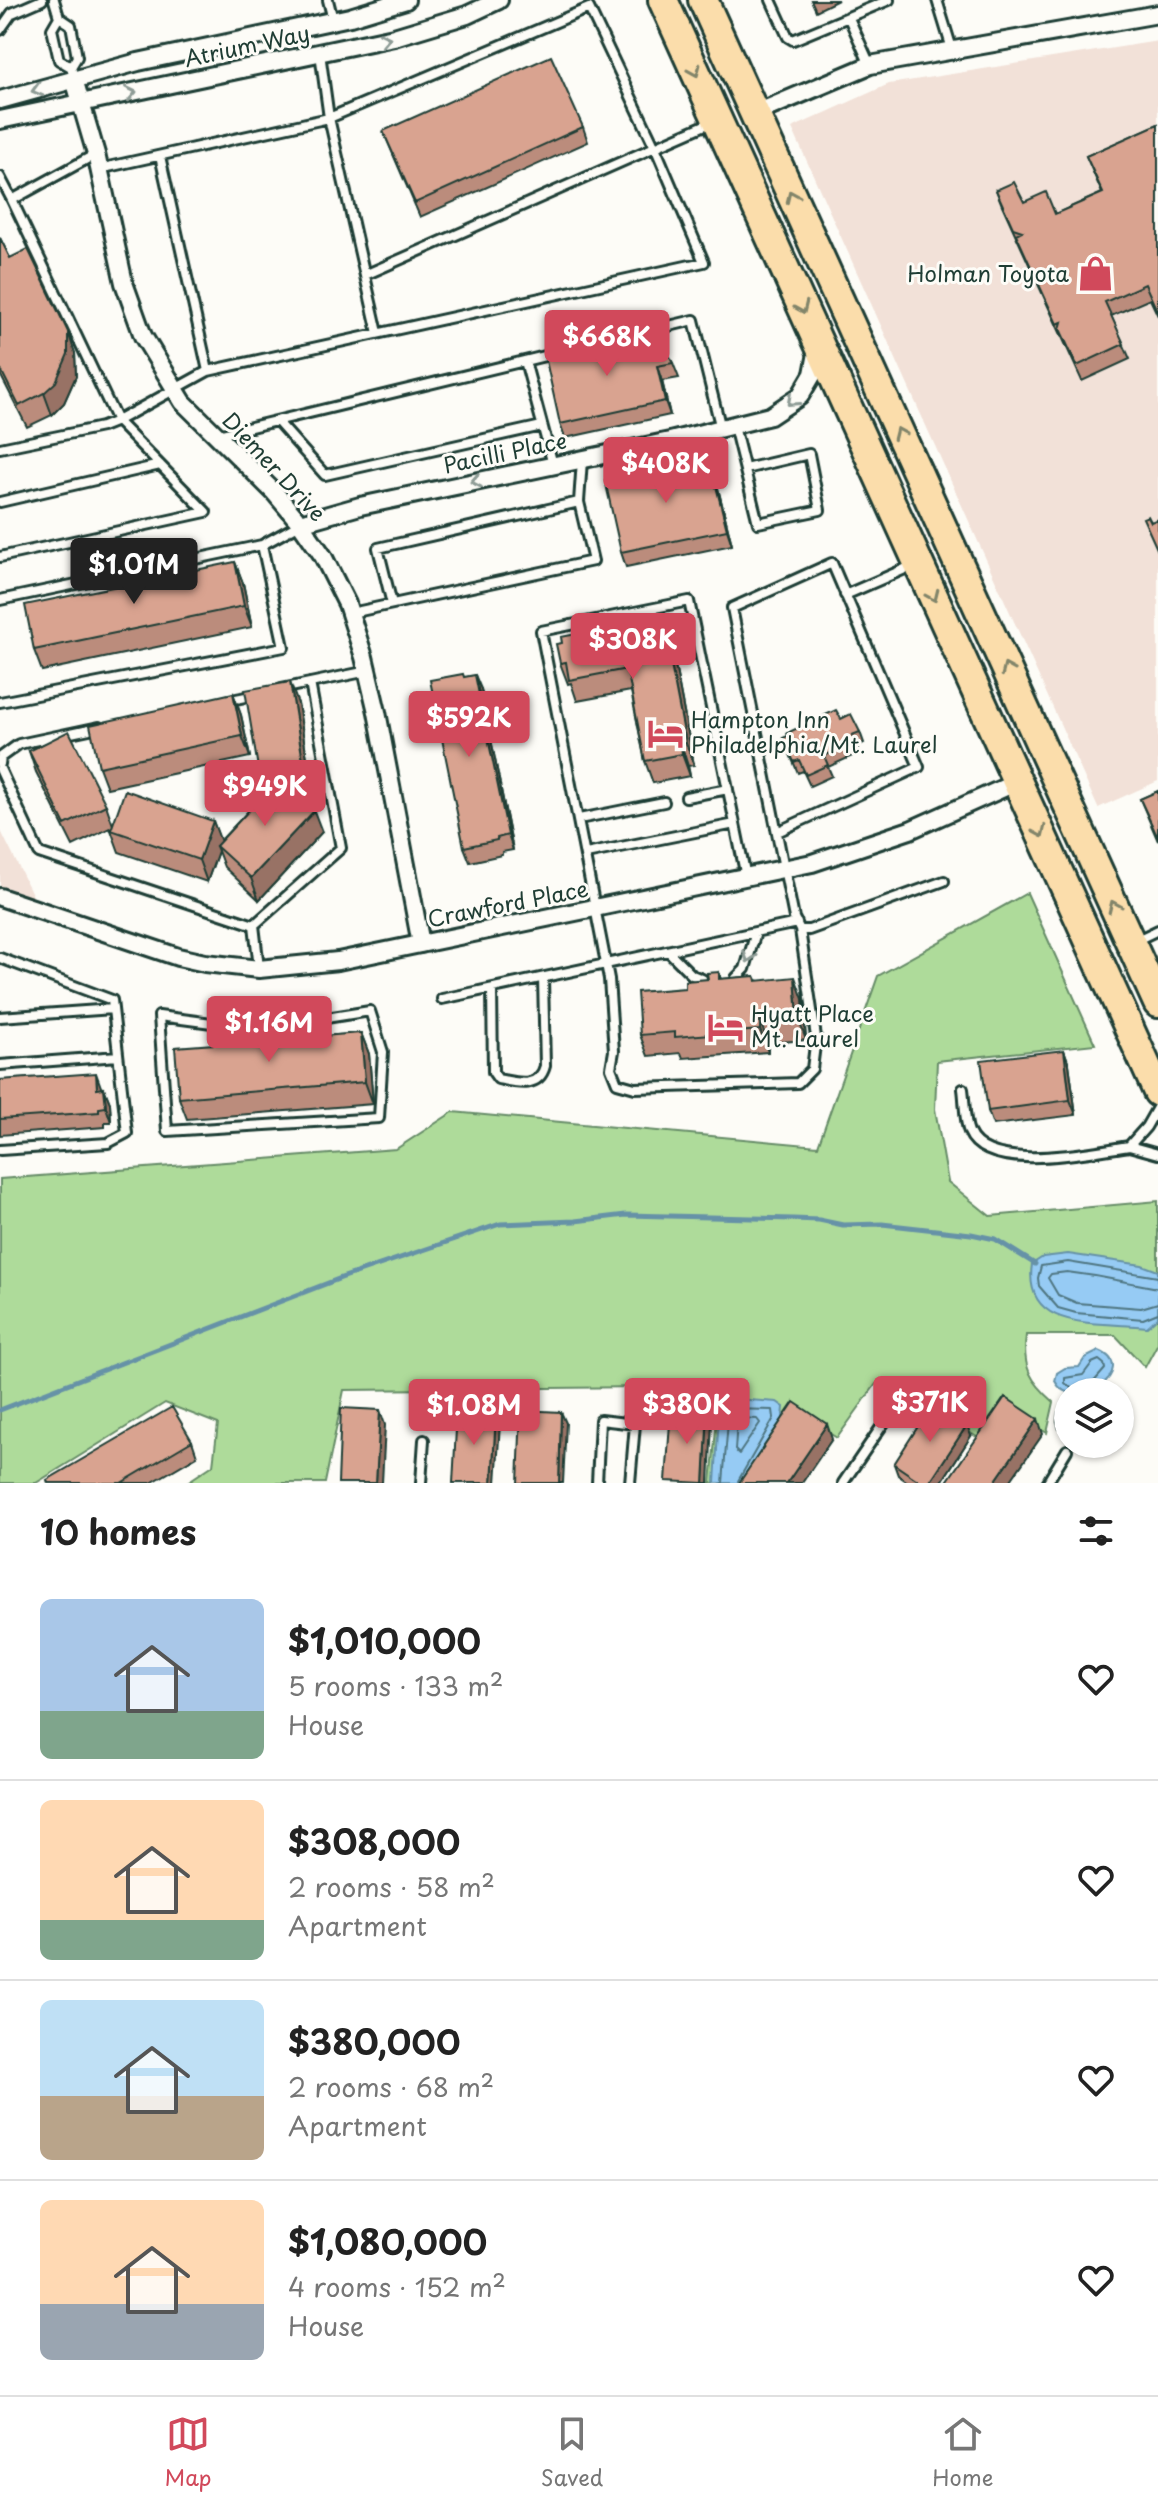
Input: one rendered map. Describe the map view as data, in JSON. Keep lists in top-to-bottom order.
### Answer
{
  "streets": {
    "street": [
      "Atrium Way",
      "Pacilli Place",
      "Diemer Drive",
      "Crawford Place"
    ]
  },
  "crossings": [
    ["Atrium Way", "Diemer Drive"],
    ["Pacilli Place", "Diemer Drive"],
    ["Diemer Drive", "Crawford Place"]
  ],
  "one_way": ["Pacilli Place"],
  "places": {
    "shop": ["Holman Toyota"],
    "hotel": ["Hampton Inn Philadelphia/Mt. Laurel", "Hyatt Place Mt. Laurel"]
  },
  "page": {
    "price": [
      "$668K",
      "$408K",
      "$1.01M",
      "$308K",
      "$592K",
      "$949K",
      "$1.16M",
      "$371K",
      "$380K",
      "$1.08M"
    ],
    "heading": "10 homes",
    "list": [
      {
        "name": "$1,010,000",
        "note": "5 rooms · 133 m² · House"
      },
      {
        "name": "$308,000",
        "note": "2 rooms · 58 m² · Apartment"
      },
      {
        "name": "$380,000",
        "note": "2 rooms · 68 m² · Apartment"
      },
      {
        "name": "$1,080,000",
        "note": "4 rooms · 152 m² · House"
      }
    ],
    "tabs": ["Map", "Saved", "Home"]
  }
}
